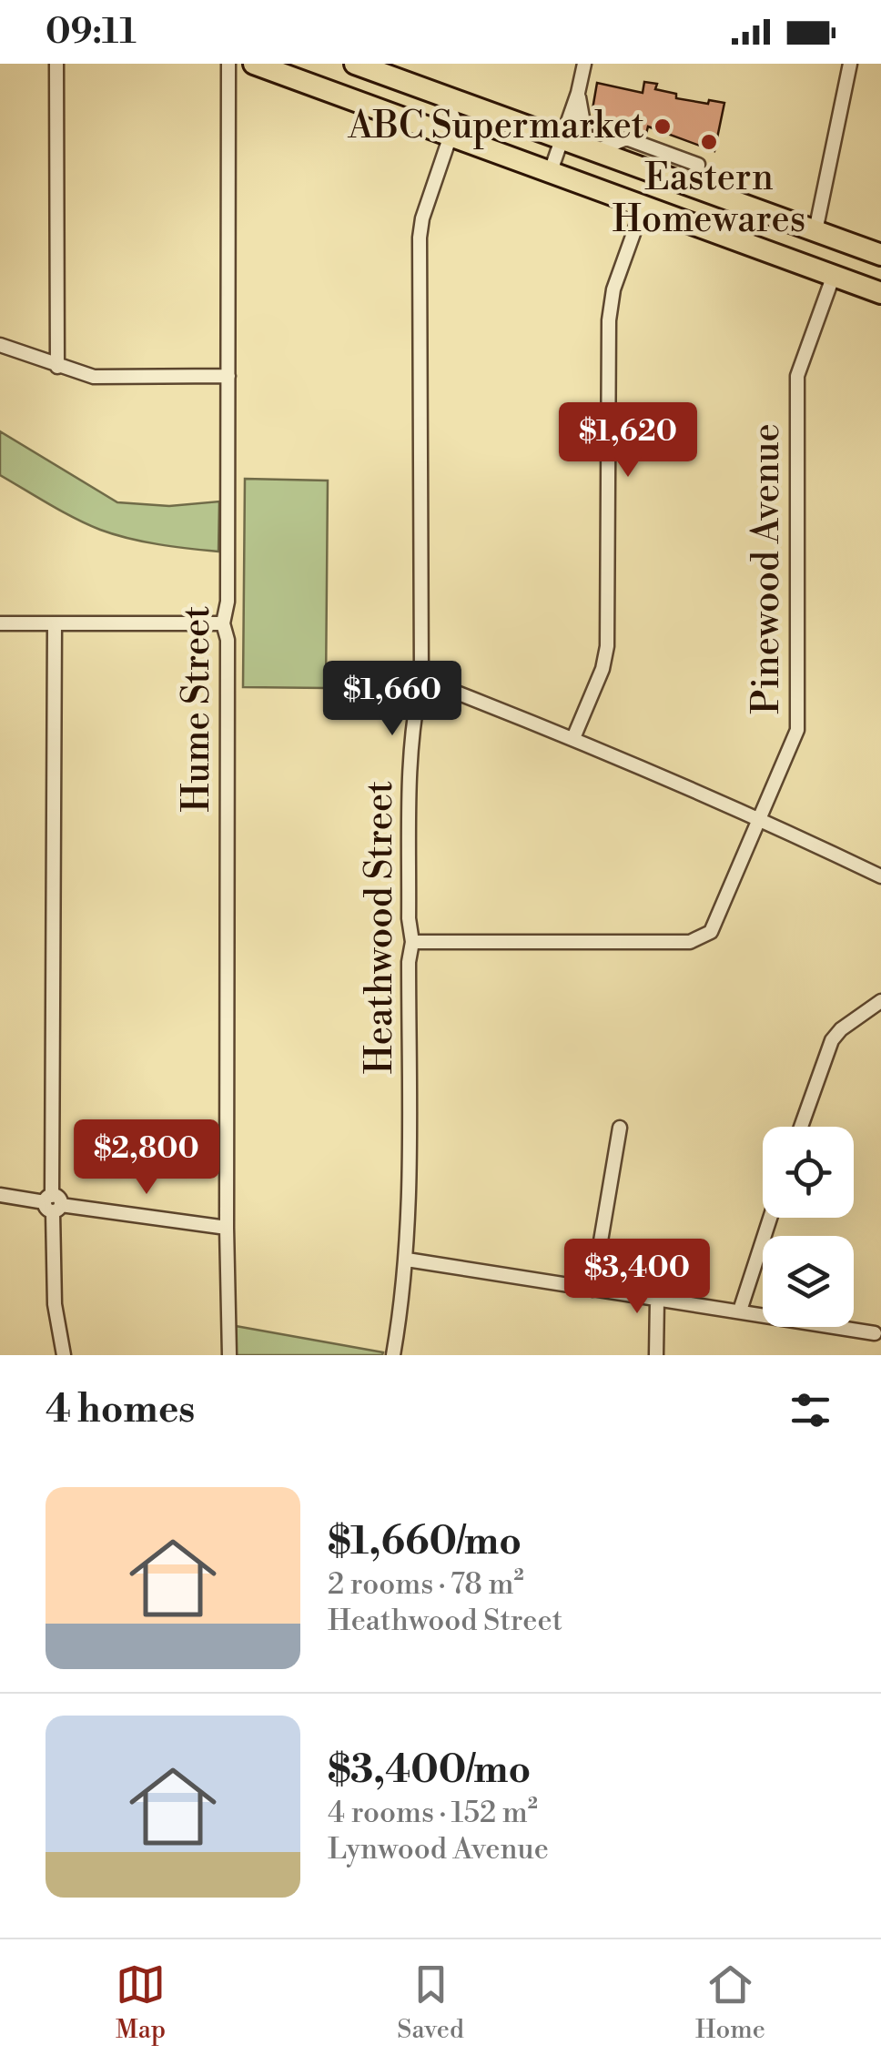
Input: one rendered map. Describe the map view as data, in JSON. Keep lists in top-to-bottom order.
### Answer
{
  "streets": {
    "street": ["Pinewood Avenue", "Hume Street", "Heathwood Street"]
  },
  "crossings": [
    ["Pinewood Avenue", "Heathwood Street"]
  ],
  "places": ["ABC Supermarket", "Eastern Homewares"],
  "page": {
    "status": "09:11",
    "price": [
      "$1,620",
      "$1,660",
      "$2,800",
      "$3,400"
    ],
    "heading": "4 homes",
    "list": [
      {
        "name": "$1,660/mo",
        "note": "2 rooms · 78 m² · Heathwood Street"
      },
      {
        "name": "$3,400/mo",
        "note": "4 rooms · 152 m² · Lynwood Avenue"
      }
    ],
    "tabs": ["Map", "Saved", "Home"]
  }
}
